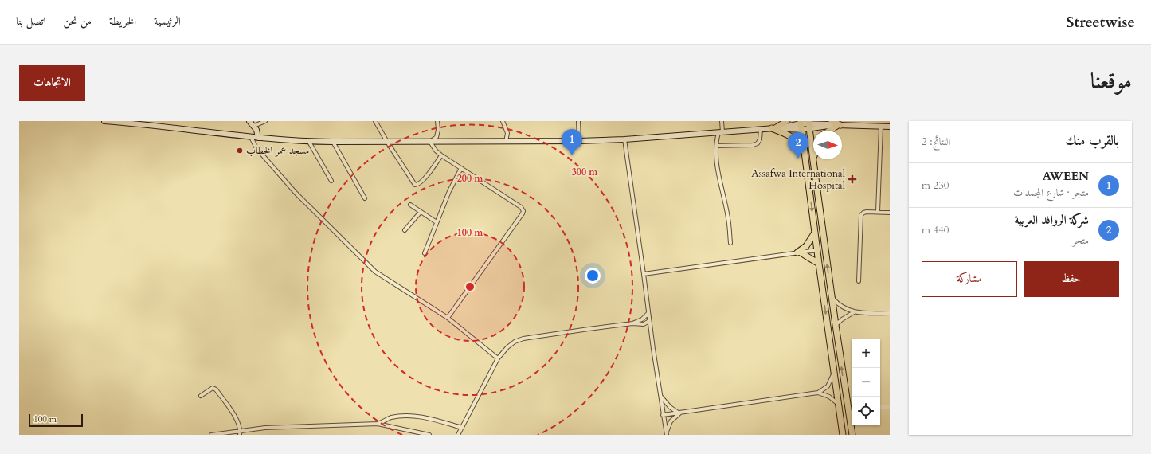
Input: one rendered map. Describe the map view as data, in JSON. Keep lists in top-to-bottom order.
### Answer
{
  "places": {
    "other": ["مسجد عمر الخطاب"],
    "health": ["Assafwa International Hospital"]
  },
  "scale_bar": "100 m",
  "north": "right",
  "page": {
    "header": "Streetwise",
    "nav": [
      "الرئيسية",
      "الخريطة",
      "من نحن",
      "اتصل بنا"
    ],
    "title": "موقعنا",
    "buttons": [
      "الاتجاهات",
      ["حفظ", "مشاركة"]
    ],
    "heading": ["بالقرب منك", "النتائج: 2"],
    "pins": ["1", "2"],
    "list": [
      {
        "mark": "1",
        "name": "AWEEN",
        "note": "متجر · شارع المجمدات",
        "value": "230 m"
      },
      {
        "mark": "2",
        "name": "شركة الروافد العربية",
        "note": "متجر",
        "value": "440 m"
      }
    ],
    "map_buttons": ["+", "−"],
    "scale": "100 m"
  },
  "rings": ["300 m", "200 m", "100 m"]
}
